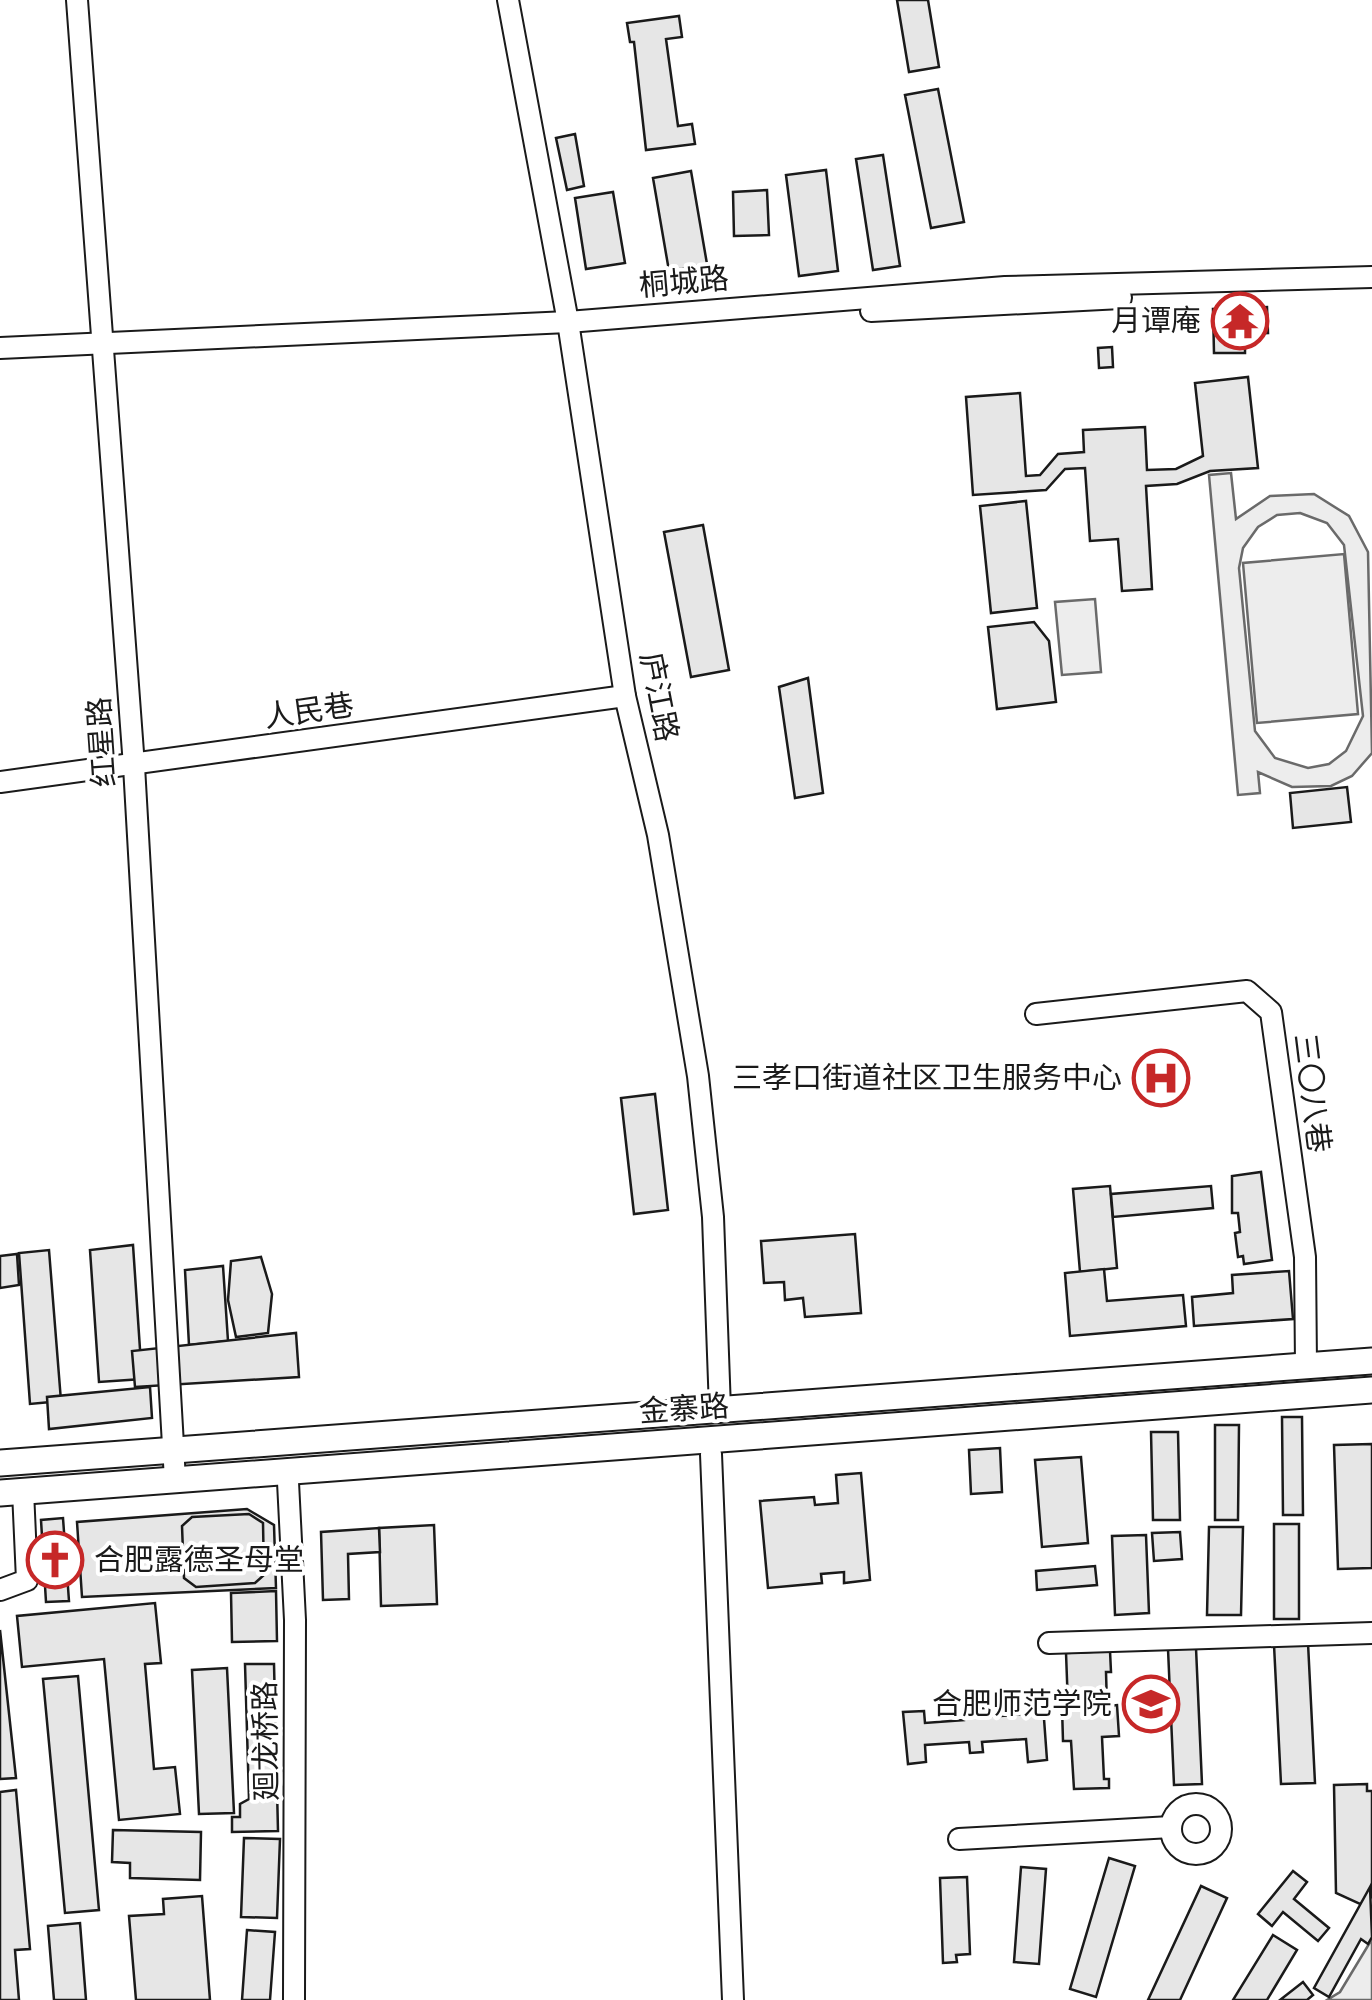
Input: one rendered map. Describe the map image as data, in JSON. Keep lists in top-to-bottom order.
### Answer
{
  "streets": {
    "main road": ["金寨路"],
    "street": [
      "桐城路",
      "庐江路",
      "人民巷",
      "红星路",
      "三〇八巷",
      "廻龙桥路"
    ]
  },
  "crossings": [
    ["桐城路", "庐江路"],
    ["桐城路", "红星路"],
    ["庐江路", "人民巷"],
    ["庐江路", "金寨路"],
    ["人民巷", "红星路"],
    ["红星路", "金寨路"],
    ["三〇八巷", "金寨路"]
  ],
  "places": {
    "temple": ["月谭庵"],
    "hospital": ["三孝口街道社区卫生服务中心"],
    "church": ["合肥露德圣母堂"],
    "school or university": ["合肥师范学院"]
  }
}
